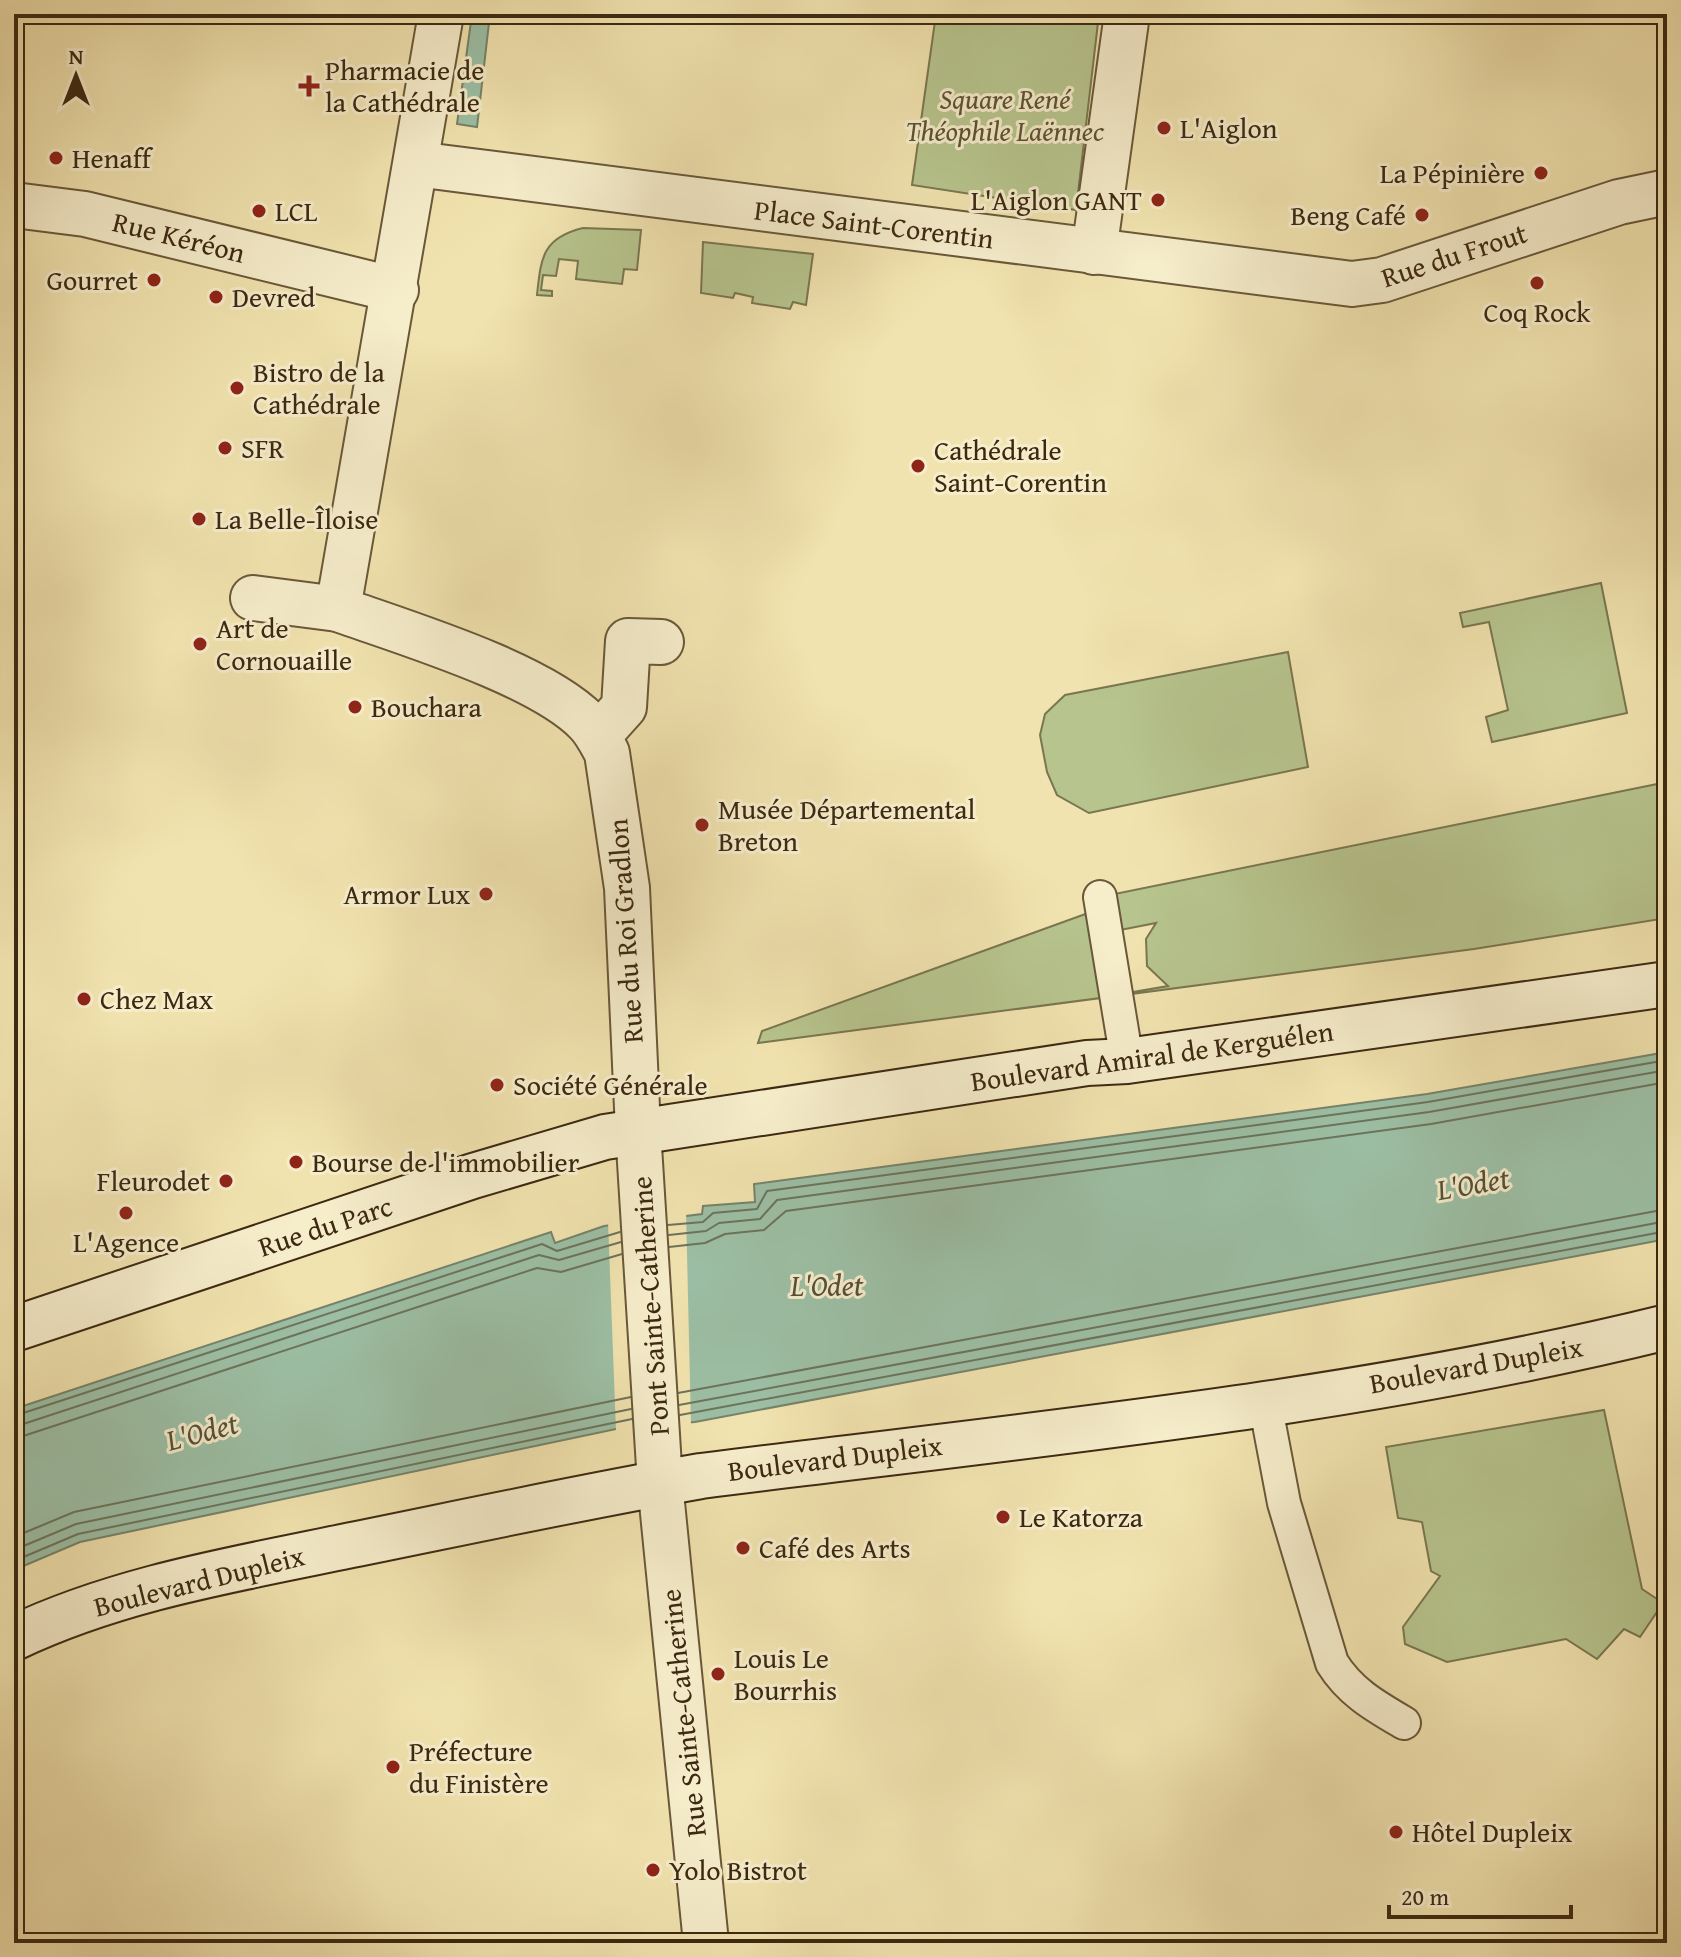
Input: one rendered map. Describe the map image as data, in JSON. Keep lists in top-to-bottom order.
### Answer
{
  "streets": {
    "street": [
      "Place Saint-Corentin",
      "Rue Kéréon",
      "Rue du Frout",
      "Rue du Roi Gradlon",
      "Boulevard Amiral de Kerguélen",
      "Rue du Parc",
      "Pont Sainte-Catherine",
      "Boulevard Dupleix",
      "Rue Sainte-Catherine"
    ]
  },
  "crossings": [
    ["Place Saint-Corentin", "Rue du Frout"],
    ["Rue du Roi Gradlon", "Boulevard Amiral de Kerguélen"],
    ["Rue du Roi Gradlon", "Rue du Parc"],
    ["Rue du Roi Gradlon", "Pont Sainte-Catherine"],
    ["Boulevard Amiral de Kerguélen", "Rue du Parc"],
    ["Boulevard Amiral de Kerguélen", "Pont Sainte-Catherine"],
    ["Rue du Parc", "Pont Sainte-Catherine"],
    ["Pont Sainte-Catherine", "Boulevard Dupleix"],
    ["Pont Sainte-Catherine", "Rue Sainte-Catherine"],
    ["Boulevard Dupleix", "Rue Sainte-Catherine"]
  ],
  "water": ["L'Odet"],
  "parks": ["Square René Théophile Laënnec"],
  "places": {
    "health": ["Pharmacie de la Cathédrale"],
    "other": [
      "L'Aiglon",
      "Henaff",
      "La Pépinière",
      "L'Aiglon GANT",
      "LCL",
      "Beng Café",
      "Gourret",
      "Coq Rock",
      "Devred",
      "Bistro de la Cathédrale",
      "SFR",
      "Cathédrale Saint-Corentin",
      "La Belle-Îloise",
      "Art de Cornouaille",
      "Bouchara",
      "Musée Départemental Breton",
      "Armor Lux",
      "Chez Max",
      "Société Générale",
      "Bourse de l'immobilier",
      "Fleurodet",
      "L'Agence",
      "Le Katorza",
      "Café des Arts",
      "Louis Le Bourrhis",
      "Préfecture du Finistère",
      "Hôtel Dupleix",
      "Yolo Bistrot"
    ]
  },
  "scale_bar": "20 m",
  "north": "top"
}
